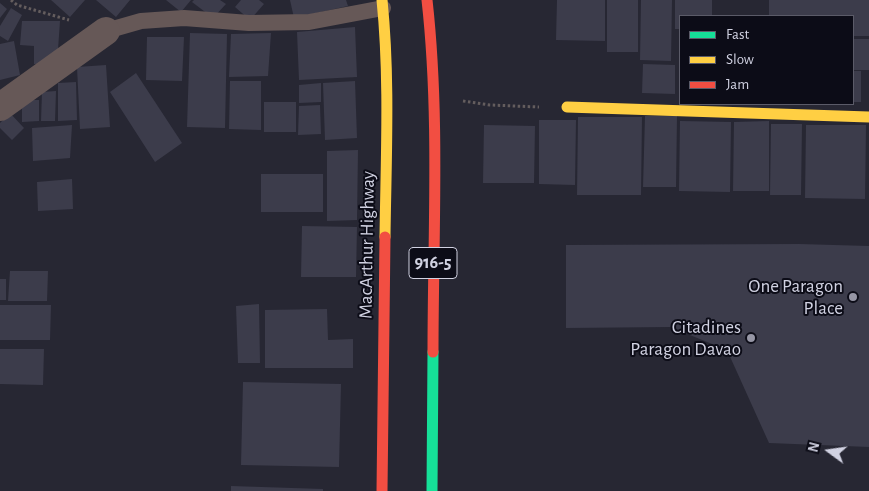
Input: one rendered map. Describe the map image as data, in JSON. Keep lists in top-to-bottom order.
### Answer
{
  "streets": {
    "main road": ["MacArthur Highway", "916-5"]
  },
  "places": ["One Paragon Place", "Citadines Paragon Davao"],
  "legend": ["Fast", "Slow", "Jam"],
  "north": "left"
}
